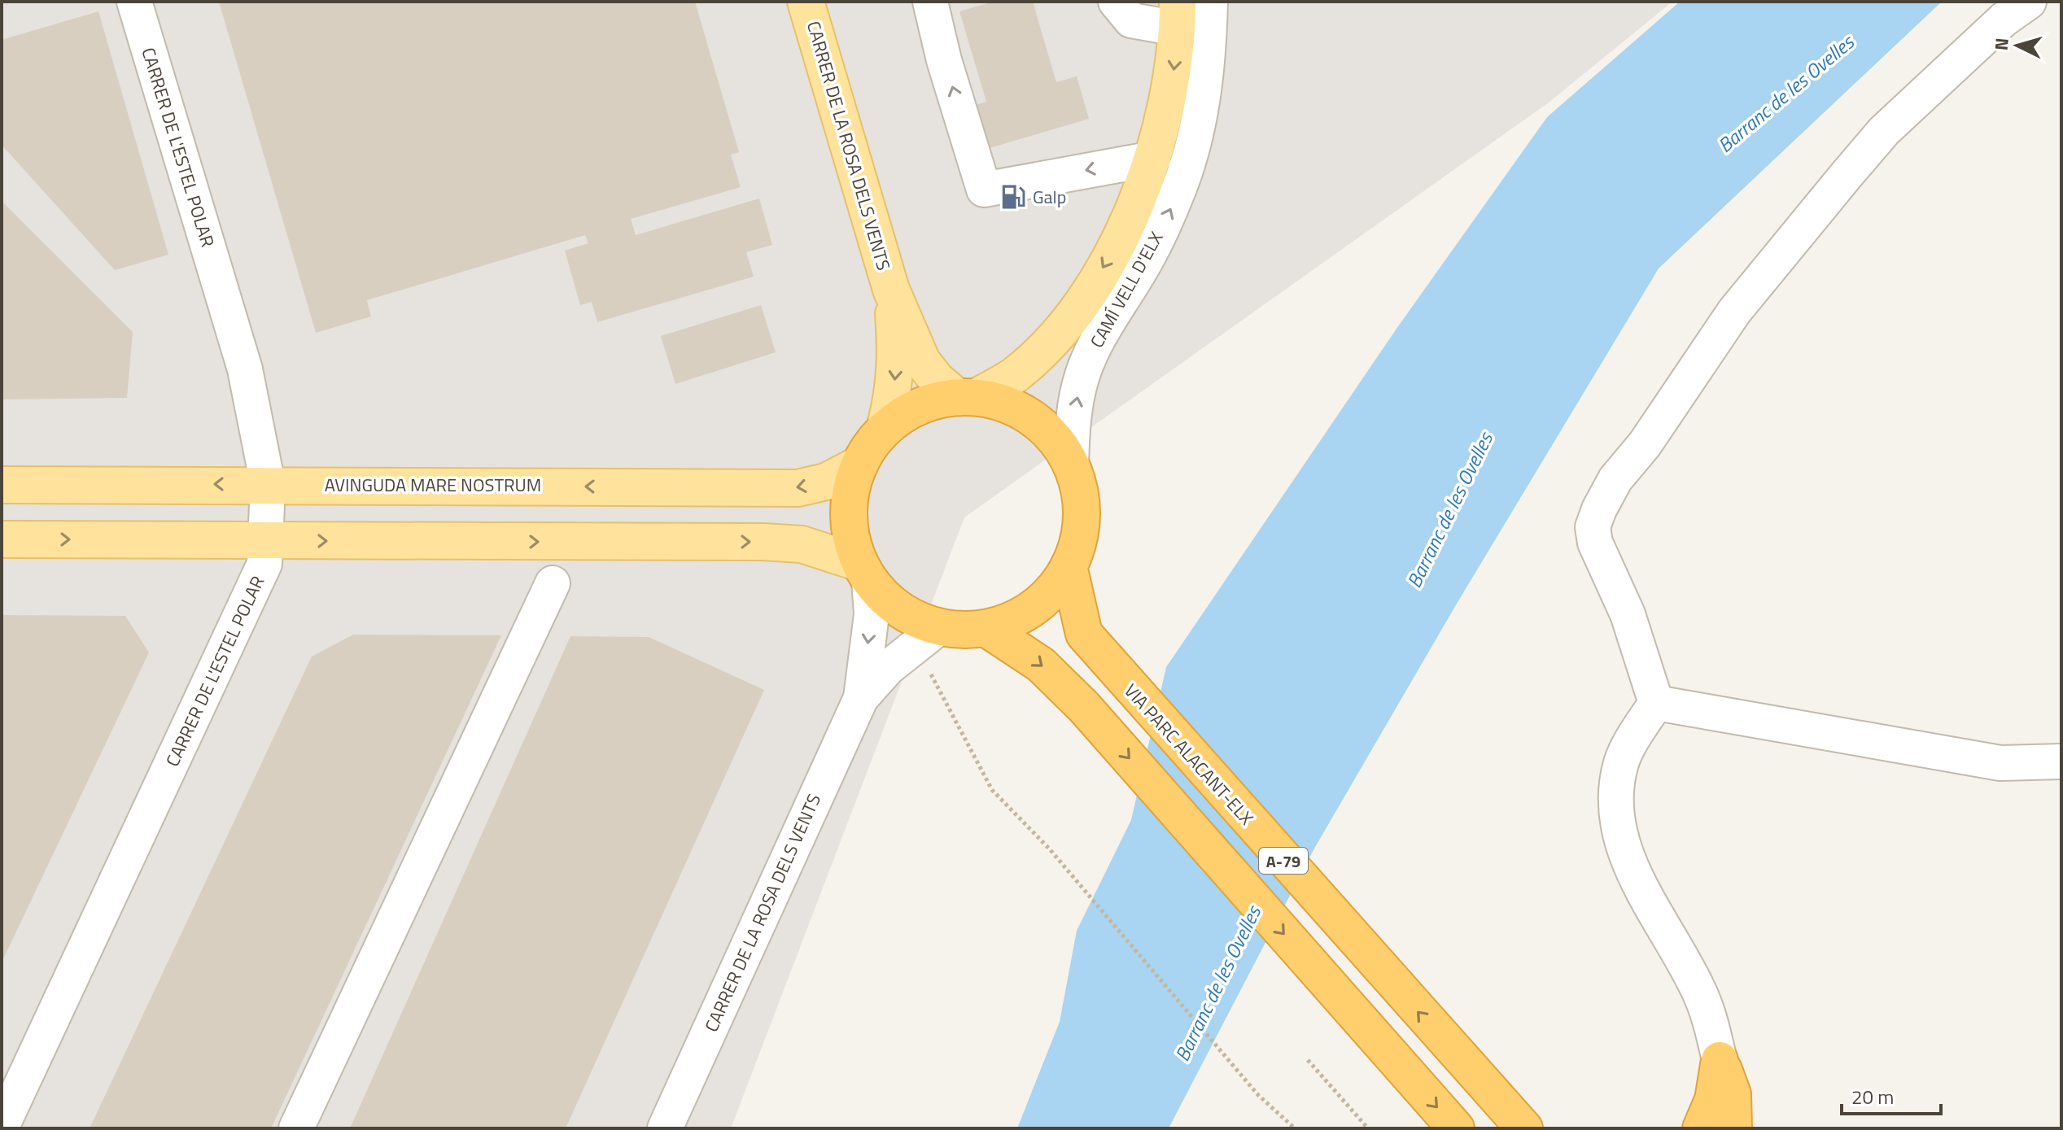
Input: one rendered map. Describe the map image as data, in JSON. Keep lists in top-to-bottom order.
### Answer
{
  "streets": {
    "highway": ["VIA PARC ALACANT-ELX", "A-79"],
    "main road": ["CARRER DE LA ROSA DELS VENTS", "CAMÍ VELL D'ELX", "AVINGUDA MARE NOSTRUM"],
    "street": ["CARRER DE L'ESTEL POLAR"]
  },
  "crossings": [
    ["CARRER DE LA ROSA DELS VENTS", "CAMÍ VELL D'ELX"],
    ["CARRER DE LA ROSA DELS VENTS", "AVINGUDA MARE NOSTRUM"],
    ["CARRER DE LA ROSA DELS VENTS", "VIA PARC ALACANT-ELX"],
    ["CARRER DE LA ROSA DELS VENTS", "A-79"],
    ["CARRER DE L'ESTEL POLAR", "AVINGUDA MARE NOSTRUM"],
    ["CAMÍ VELL D'ELX", "AVINGUDA MARE NOSTRUM"],
    ["CAMÍ VELL D'ELX", "VIA PARC ALACANT-ELX"],
    ["CAMÍ VELL D'ELX", "A-79"],
    ["AVINGUDA MARE NOSTRUM", "VIA PARC ALACANT-ELX"],
    ["AVINGUDA MARE NOSTRUM", "A-79"],
    ["VIA PARC ALACANT-ELX", "A-79"]
  ],
  "water": ["Barranc de les Ovelles"],
  "places": {
    "fuel station": ["Galp"]
  },
  "scale_bar": "20 m",
  "north": "left"
}
